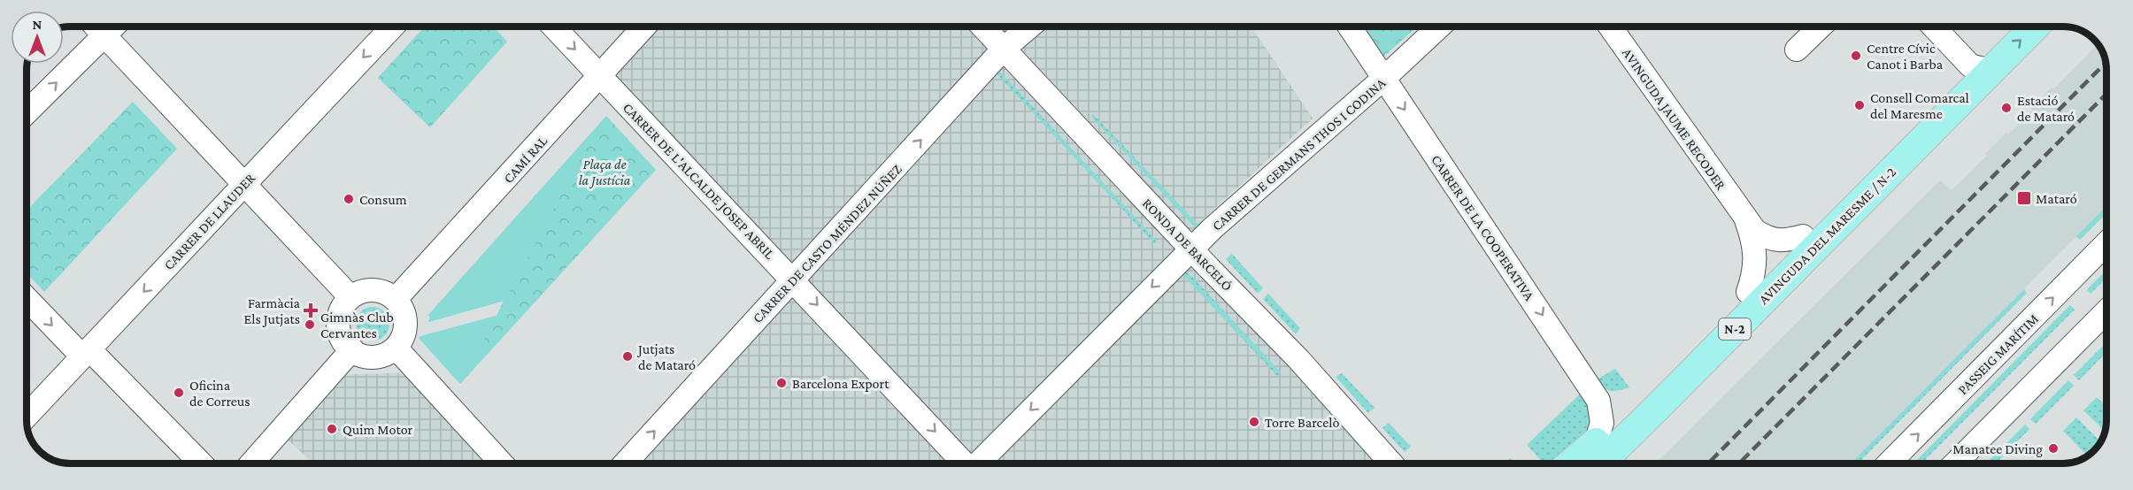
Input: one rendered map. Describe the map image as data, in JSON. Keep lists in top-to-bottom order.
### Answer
{
  "streets": {
    "main road": ["AVINGUDA DEL MARESME / N-2", "N-2"],
    "street": [
      "AVINGUDA JAUME RECODER",
      "CARRER DE GERMANS THOS I CODINA",
      "CAMÍ RAL",
      "CARRER DE L'ALCALDE JOSEP ABRIL",
      "CARRER DE LLAUDER",
      "CARRER DE LA COOPERATIVA",
      "CARRER DE CASTO MÉNDEZ NÚÑEZ",
      "RONDA DE BARCELÓ",
      "PASSEIG MARÍTIM"
    ]
  },
  "crossings": [
    ["AVINGUDA JAUME RECODER", "AVINGUDA DEL MARESME / N-2"],
    ["CARRER DE GERMANS THOS I CODINA", "CARRER DE LA COOPERATIVA"],
    ["CARRER DE GERMANS THOS I CODINA", "RONDA DE BARCELÓ"],
    ["CAMÍ RAL", "CARRER DE L'ALCALDE JOSEP ABRIL"],
    ["CARRER DE L'ALCALDE JOSEP ABRIL", "CARRER DE CASTO MÉNDEZ NÚÑEZ"],
    ["CARRER DE LA COOPERATIVA", "AVINGUDA DEL MARESME / N-2"],
    ["CARRER DE CASTO MÉNDEZ NÚÑEZ", "RONDA DE BARCELÓ"]
  ],
  "one_way": [
    "CARRER DE GERMANS THOS I CODINA",
    "CARRER DE L'ALCALDE JOSEP ABRIL",
    "CARRER DE LA COOPERATIVA",
    "CARRER DE CASTO MÉNDEZ NÚÑEZ"
  ],
  "parks": ["Plaça de la Justícia"],
  "places": {
    "other": [
      "Centre Cívic Canot i Barba",
      "Consell Comarcal del Maresme",
      "Estació de Mataró",
      "Consum",
      "Gimnàs Club Cervantes",
      "Jutjats de Mataró",
      "Barcelona Export",
      "Oficina de Correus",
      "Torre Barcelò",
      "Quim Motor",
      "Manatee Diving"
    ],
    "transit": ["Mataró"],
    "health": ["Farmàcia Els Jutjats"]
  },
  "north": "top"
}
